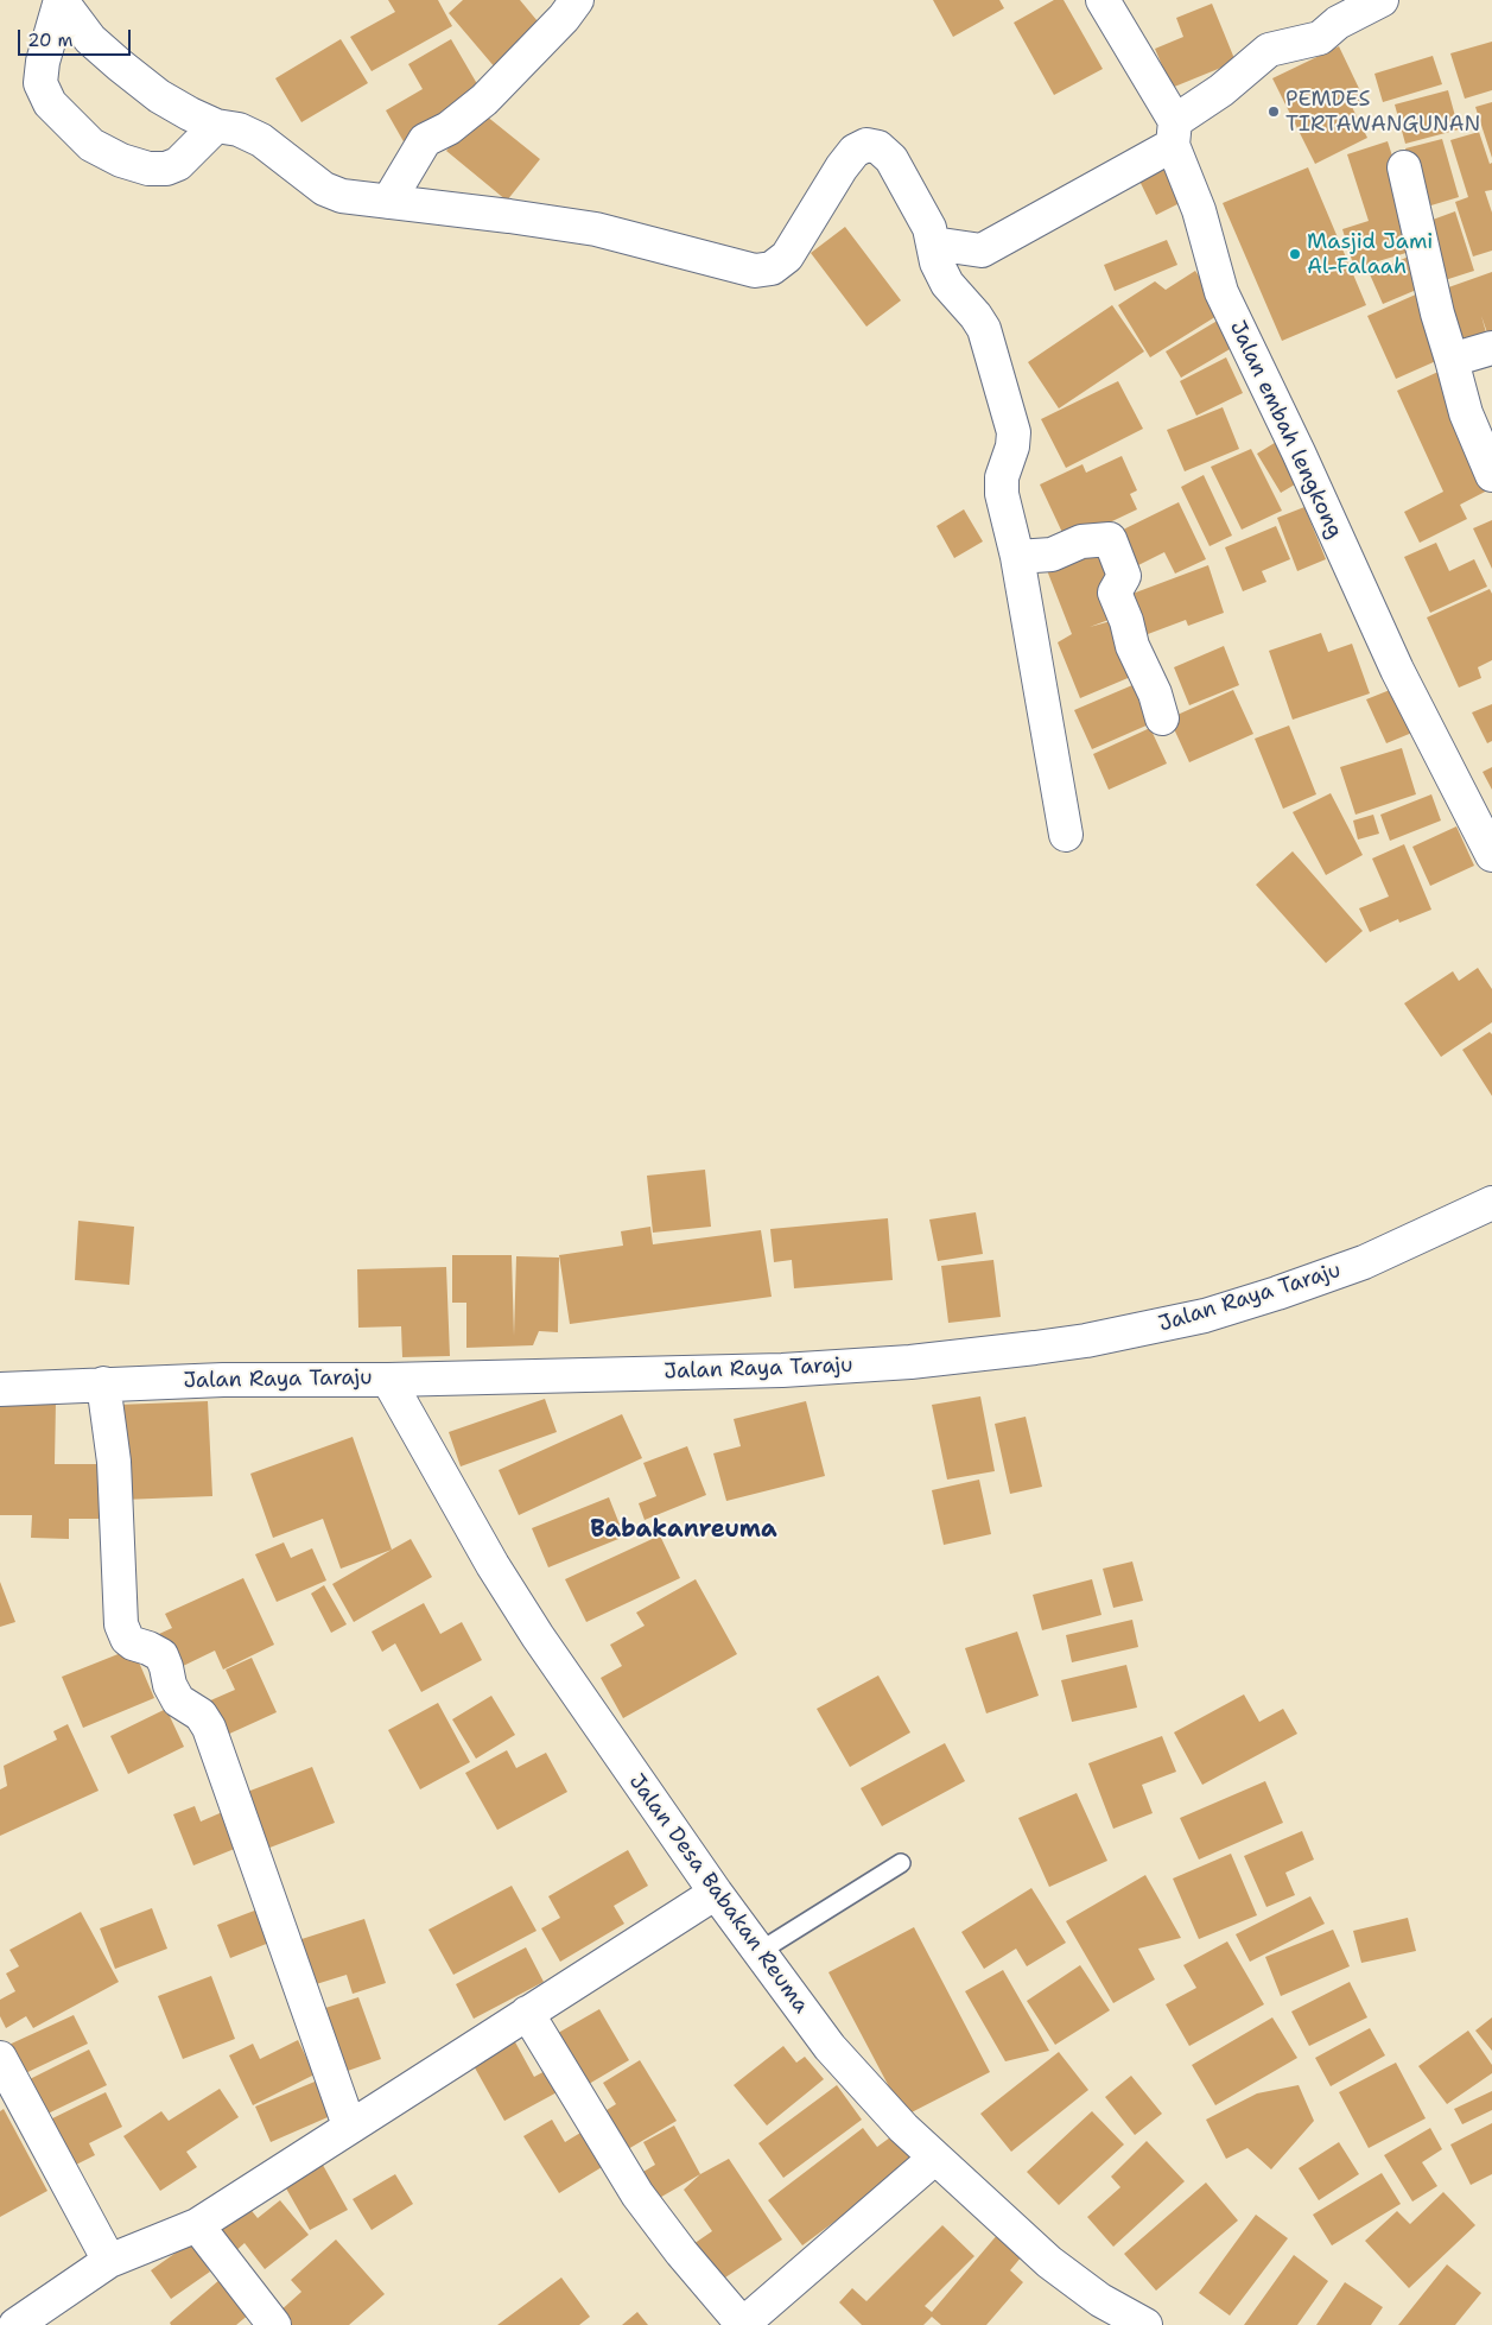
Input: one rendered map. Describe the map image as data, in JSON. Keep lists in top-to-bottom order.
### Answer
{
  "streets": {
    "street": ["Jalan embah lengkong", "Jalan Raya Taraju", "Jalan Desa Babakan Reuma"]
  },
  "crossings": [
    ["Jalan Raya Taraju", "Jalan Desa Babakan Reuma"]
  ],
  "districts": ["Babakanreuma"],
  "places": ["PEMDES TIRTAWANGUNAN", "Masjid Jami Al-Falaah"],
  "scale_bar": "20 m"
}
